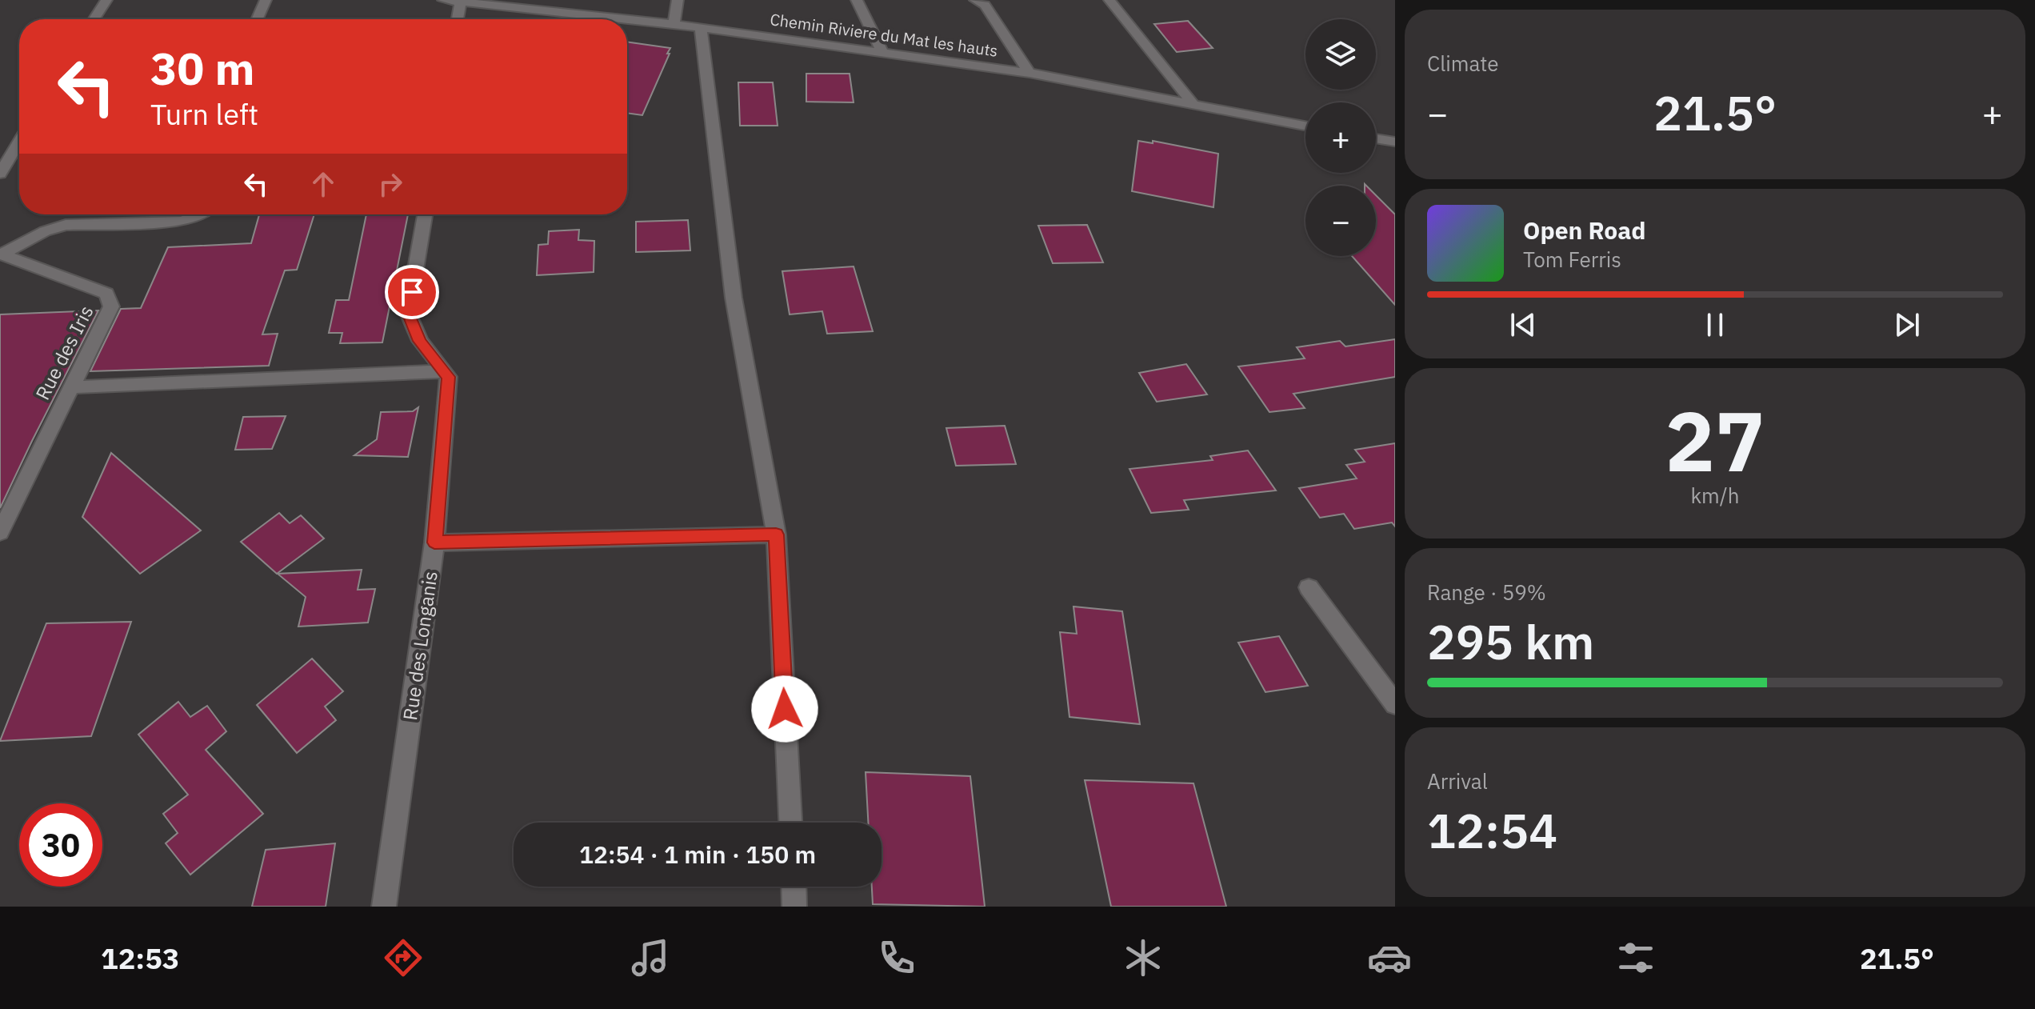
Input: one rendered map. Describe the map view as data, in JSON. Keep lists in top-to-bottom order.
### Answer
{
  "streets": {
    "street": ["Chemin Riviere du Mat les hauts", "Rue des Iris", "Rue des Longanis"]
  },
  "page": {
    "tile": [
      "Climate",
      ["27", "km/h"],
      ["Range · 59%", "295 km"],
      ["Arrival", "12:54"]
    ],
    "map_buttons": ["+", "−"],
    "turn": ["30 m", "Turn left"],
    "heat": ["−", "21.5°", "+"],
    "song": ["Open Road", "Tom Ferris"],
    "limit": "30",
    "trip": "12:54 · 1 min · 150 m",
    "tabs": ["12:53", "21.5°"]
  }
}
